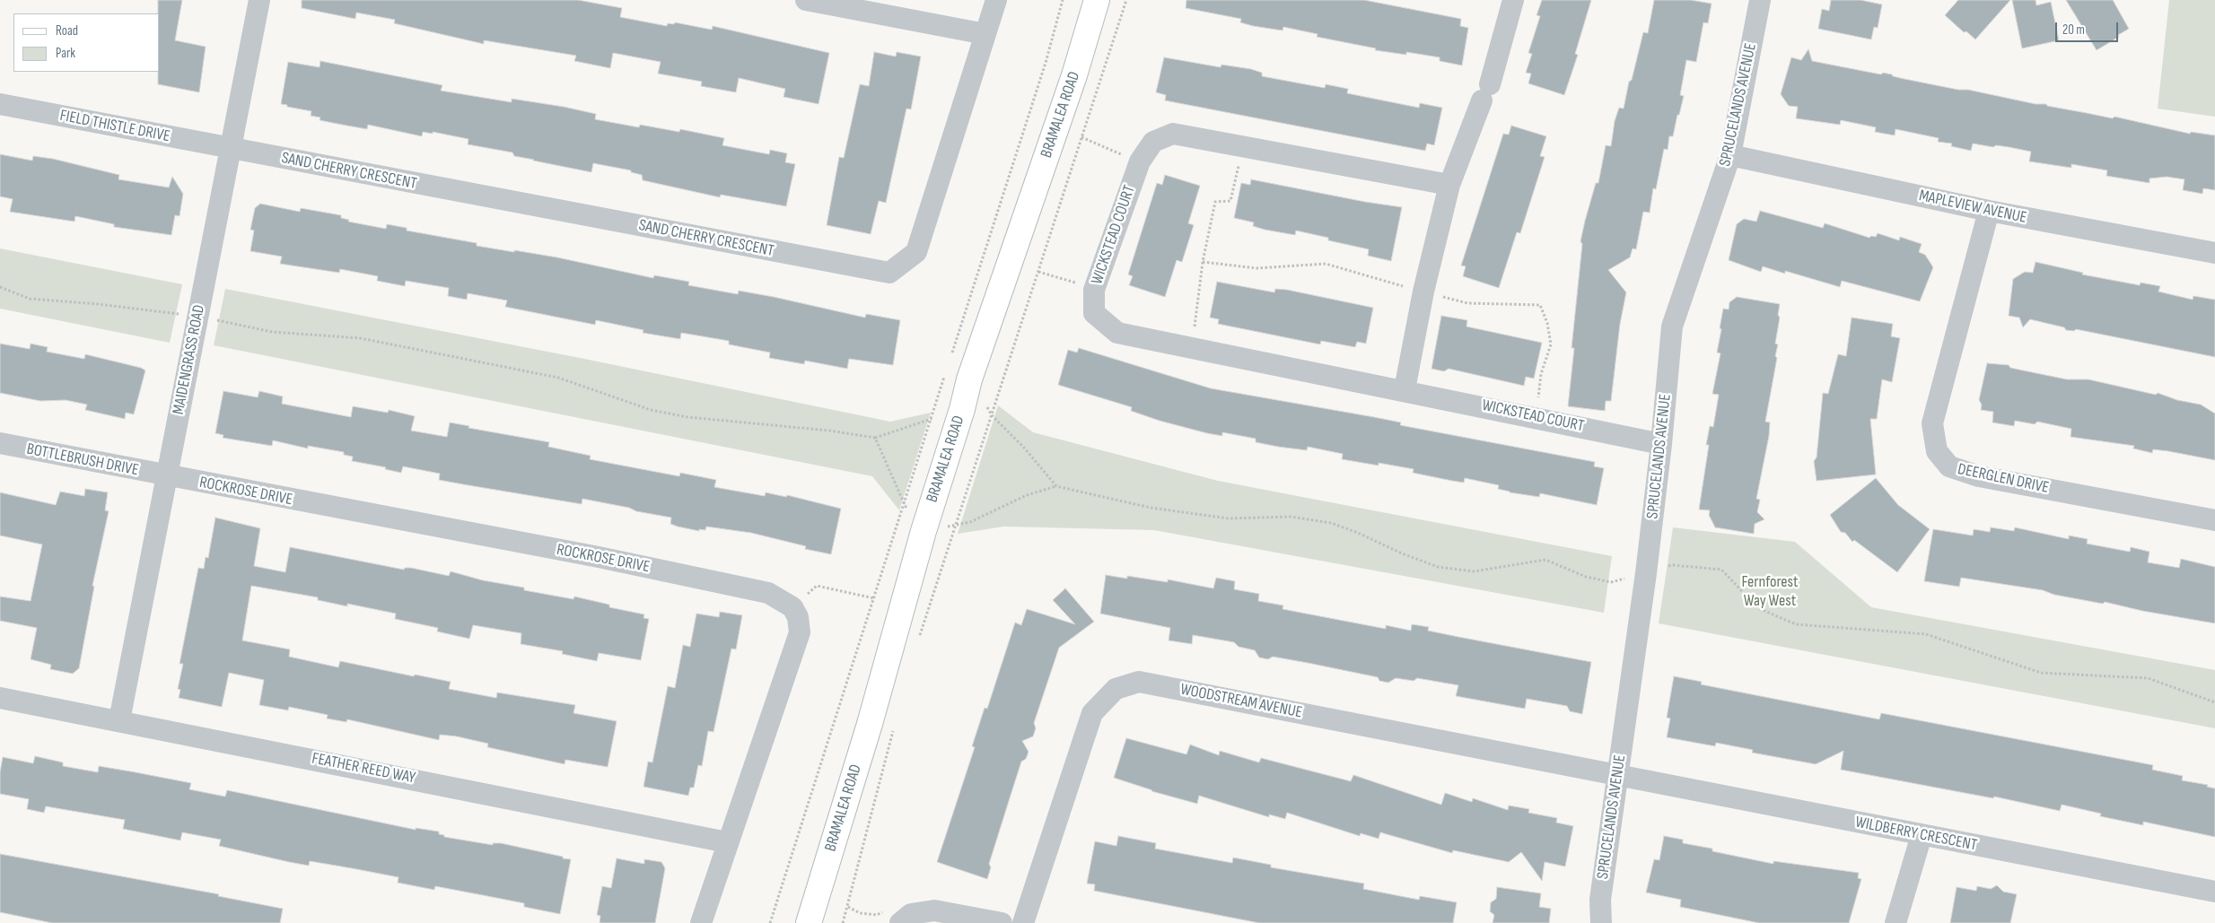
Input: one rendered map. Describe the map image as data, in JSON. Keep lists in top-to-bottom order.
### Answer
{
  "streets": {
    "main road": ["BRAMALEA ROAD"],
    "street": [
      "SPRUCELANDS AVENUE",
      "FIELD THISTLE DRIVE",
      "SAND CHERRY CRESCENT",
      "MAPLEVIEW AVENUE",
      "WICKSTEAD COURT",
      "MAIDENGRASS ROAD",
      "BOTTLEBRUSH DRIVE",
      "DEERGLEN DRIVE",
      "ROCKROSE DRIVE",
      "WOODSTREAM AVENUE",
      "FEATHER REED WAY",
      "WILDBERRY CRESCENT"
    ]
  },
  "crossings": [
    ["SPRUCELANDS AVENUE", "MAPLEVIEW AVENUE"],
    ["SPRUCELANDS AVENUE", "WICKSTEAD COURT"],
    ["SPRUCELANDS AVENUE", "WOODSTREAM AVENUE"],
    ["SPRUCELANDS AVENUE", "WILDBERRY CRESCENT"],
    ["FIELD THISTLE DRIVE", "SAND CHERRY CRESCENT"],
    ["FIELD THISTLE DRIVE", "MAIDENGRASS ROAD"],
    ["SAND CHERRY CRESCENT", "MAIDENGRASS ROAD"],
    ["MAPLEVIEW AVENUE", "DEERGLEN DRIVE"],
    ["MAIDENGRASS ROAD", "BOTTLEBRUSH DRIVE"],
    ["MAIDENGRASS ROAD", "ROCKROSE DRIVE"],
    ["MAIDENGRASS ROAD", "FEATHER REED WAY"],
    ["BOTTLEBRUSH DRIVE", "ROCKROSE DRIVE"],
    ["WOODSTREAM AVENUE", "WILDBERRY CRESCENT"]
  ],
  "parks": ["Fernforest Way West"],
  "legend": ["Road", "Park"],
  "scale_bar": "20 m"
}
